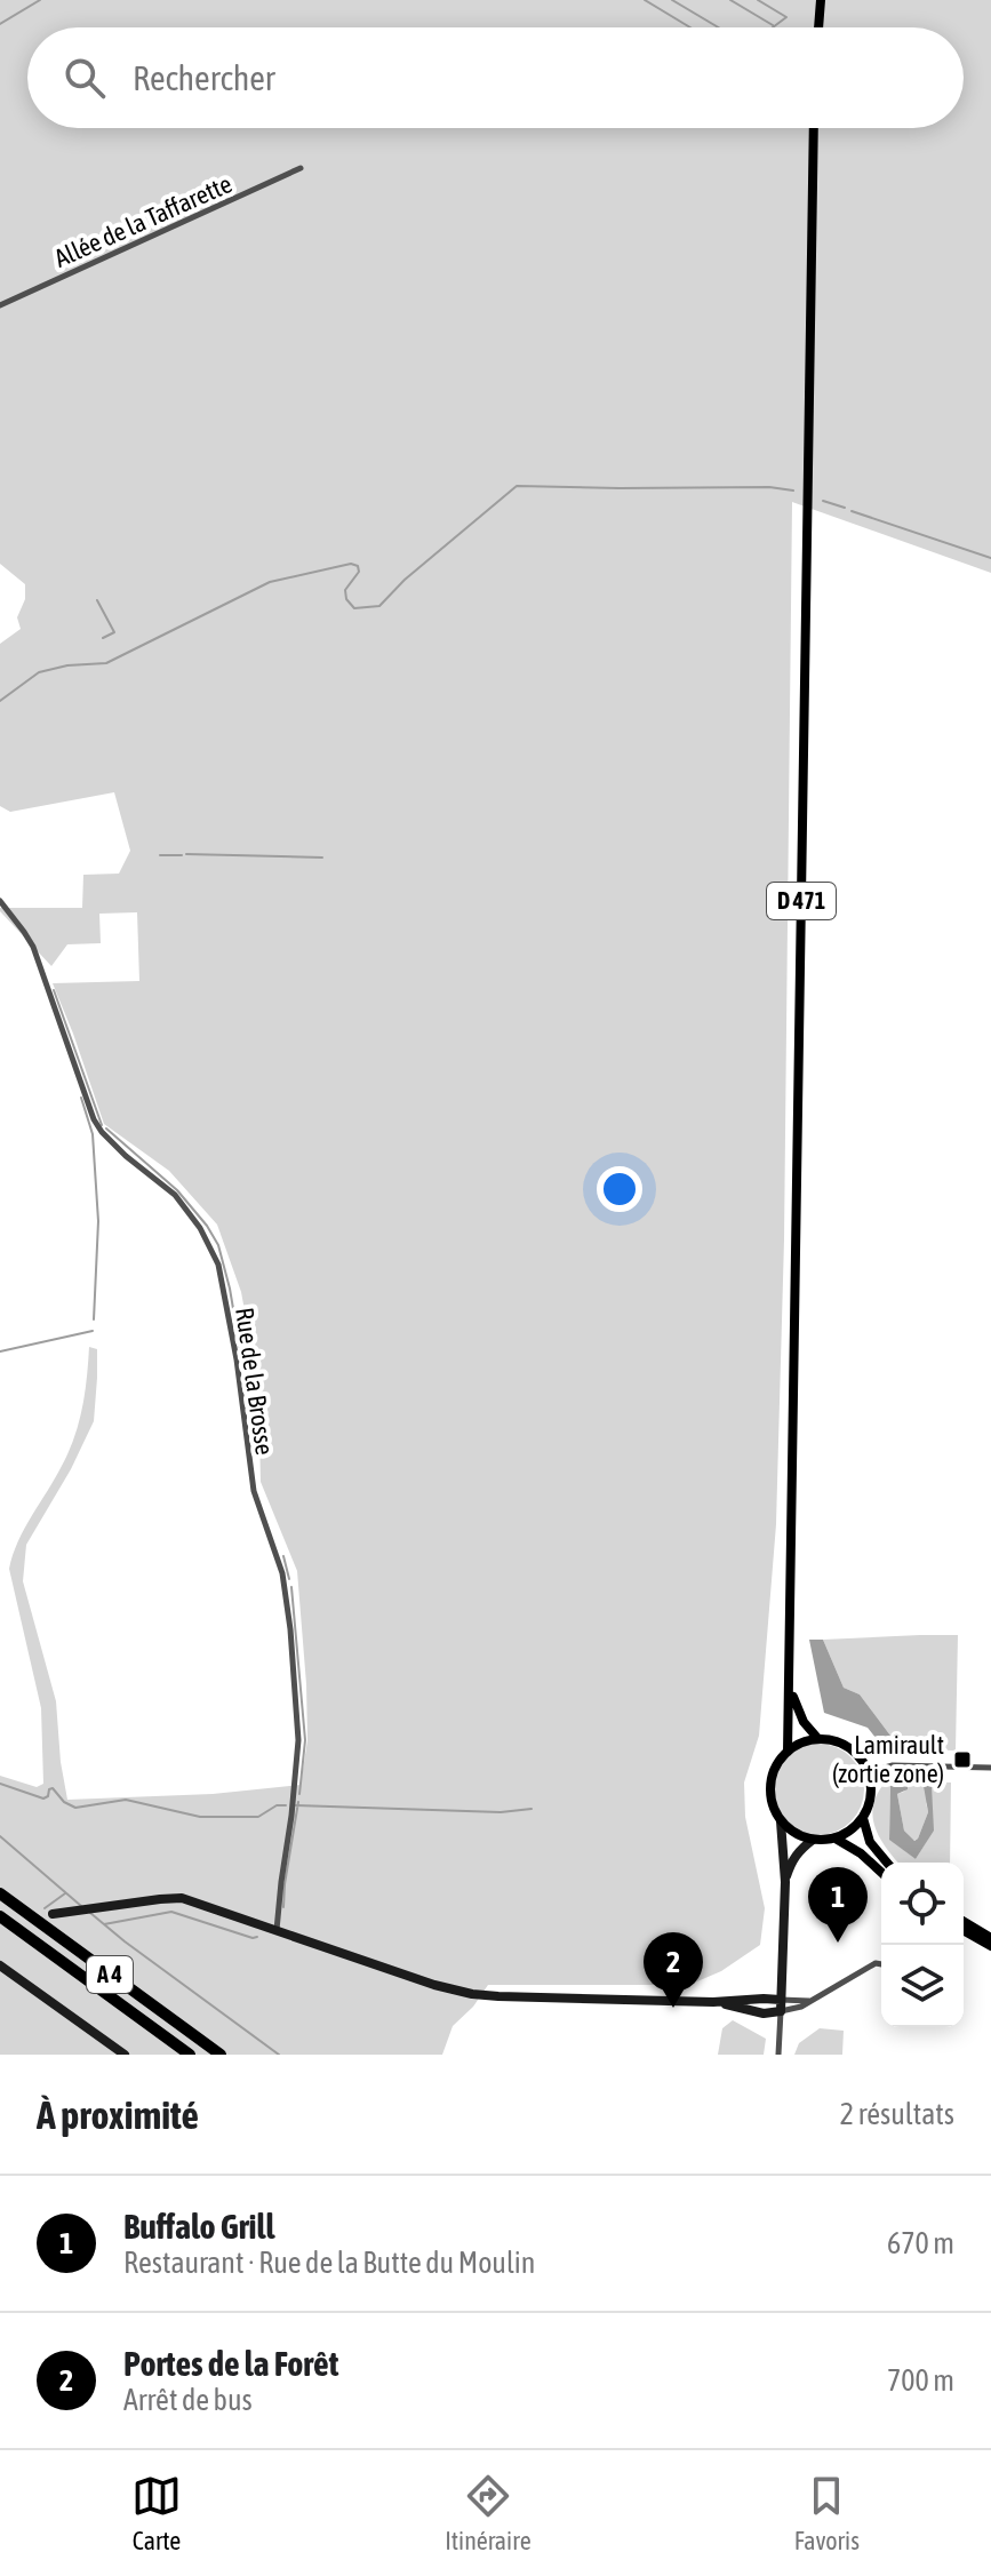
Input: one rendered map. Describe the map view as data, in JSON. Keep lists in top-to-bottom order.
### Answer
{
  "streets": {
    "highway": ["A 4"],
    "main road": ["D 471"],
    "street": ["Allée de la Taffarette", "Rue de la Brosse"]
  },
  "places": {
    "transit": ["Lamirault (zortie zone)"]
  },
  "page": {
    "search": "Rechercher",
    "pins": ["1", "2"],
    "heading": ["À proximité", "2 résultats"],
    "list": [
      {
        "mark": "1",
        "name": "Buffalo Grill",
        "note": "Restaurant · Rue de la Butte du Moulin",
        "value": "670 m"
      },
      {
        "mark": "2",
        "name": "Portes de la Forêt",
        "note": "Arrêt de bus",
        "value": "700 m"
      }
    ],
    "nav": ["Carte", "Itinéraire", "Favoris"]
  }
}
